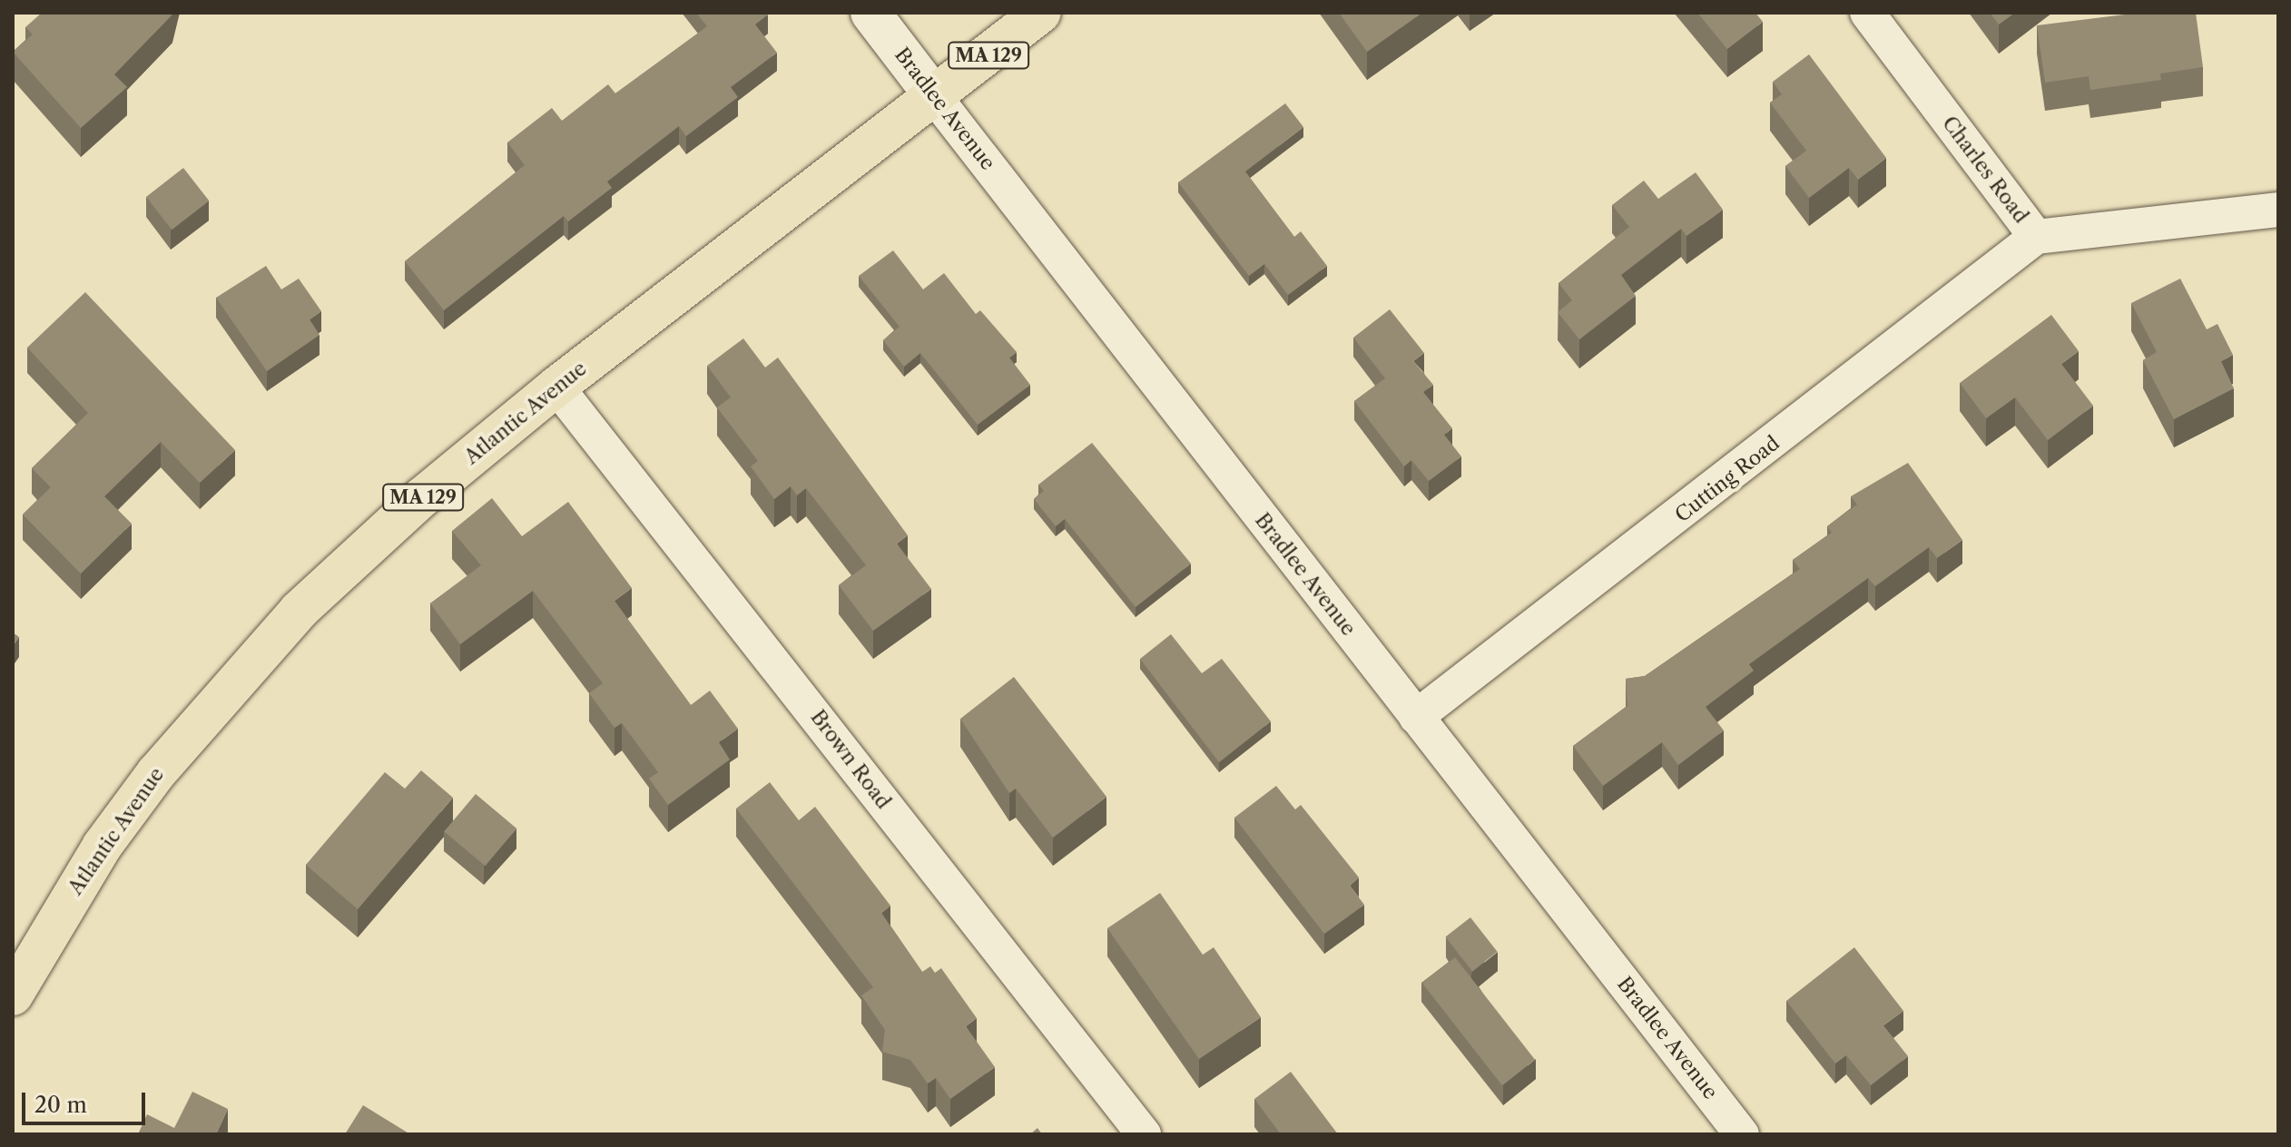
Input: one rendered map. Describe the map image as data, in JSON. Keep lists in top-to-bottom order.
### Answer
{
  "streets": {
    "main road": ["MA 129", "Atlantic Avenue"],
    "street": [
      "Bradlee Avenue",
      "Charles Road",
      "Cutting Road",
      "Brown Road"
    ]
  },
  "crossings": [
    ["Bradlee Avenue", "Atlantic Avenue"],
    ["Bradlee Avenue", "Cutting Road"],
    ["Charles Road", "Cutting Road"],
    ["Atlantic Avenue", "Brown Road"]
  ],
  "scale_bar": "20 m"
}
